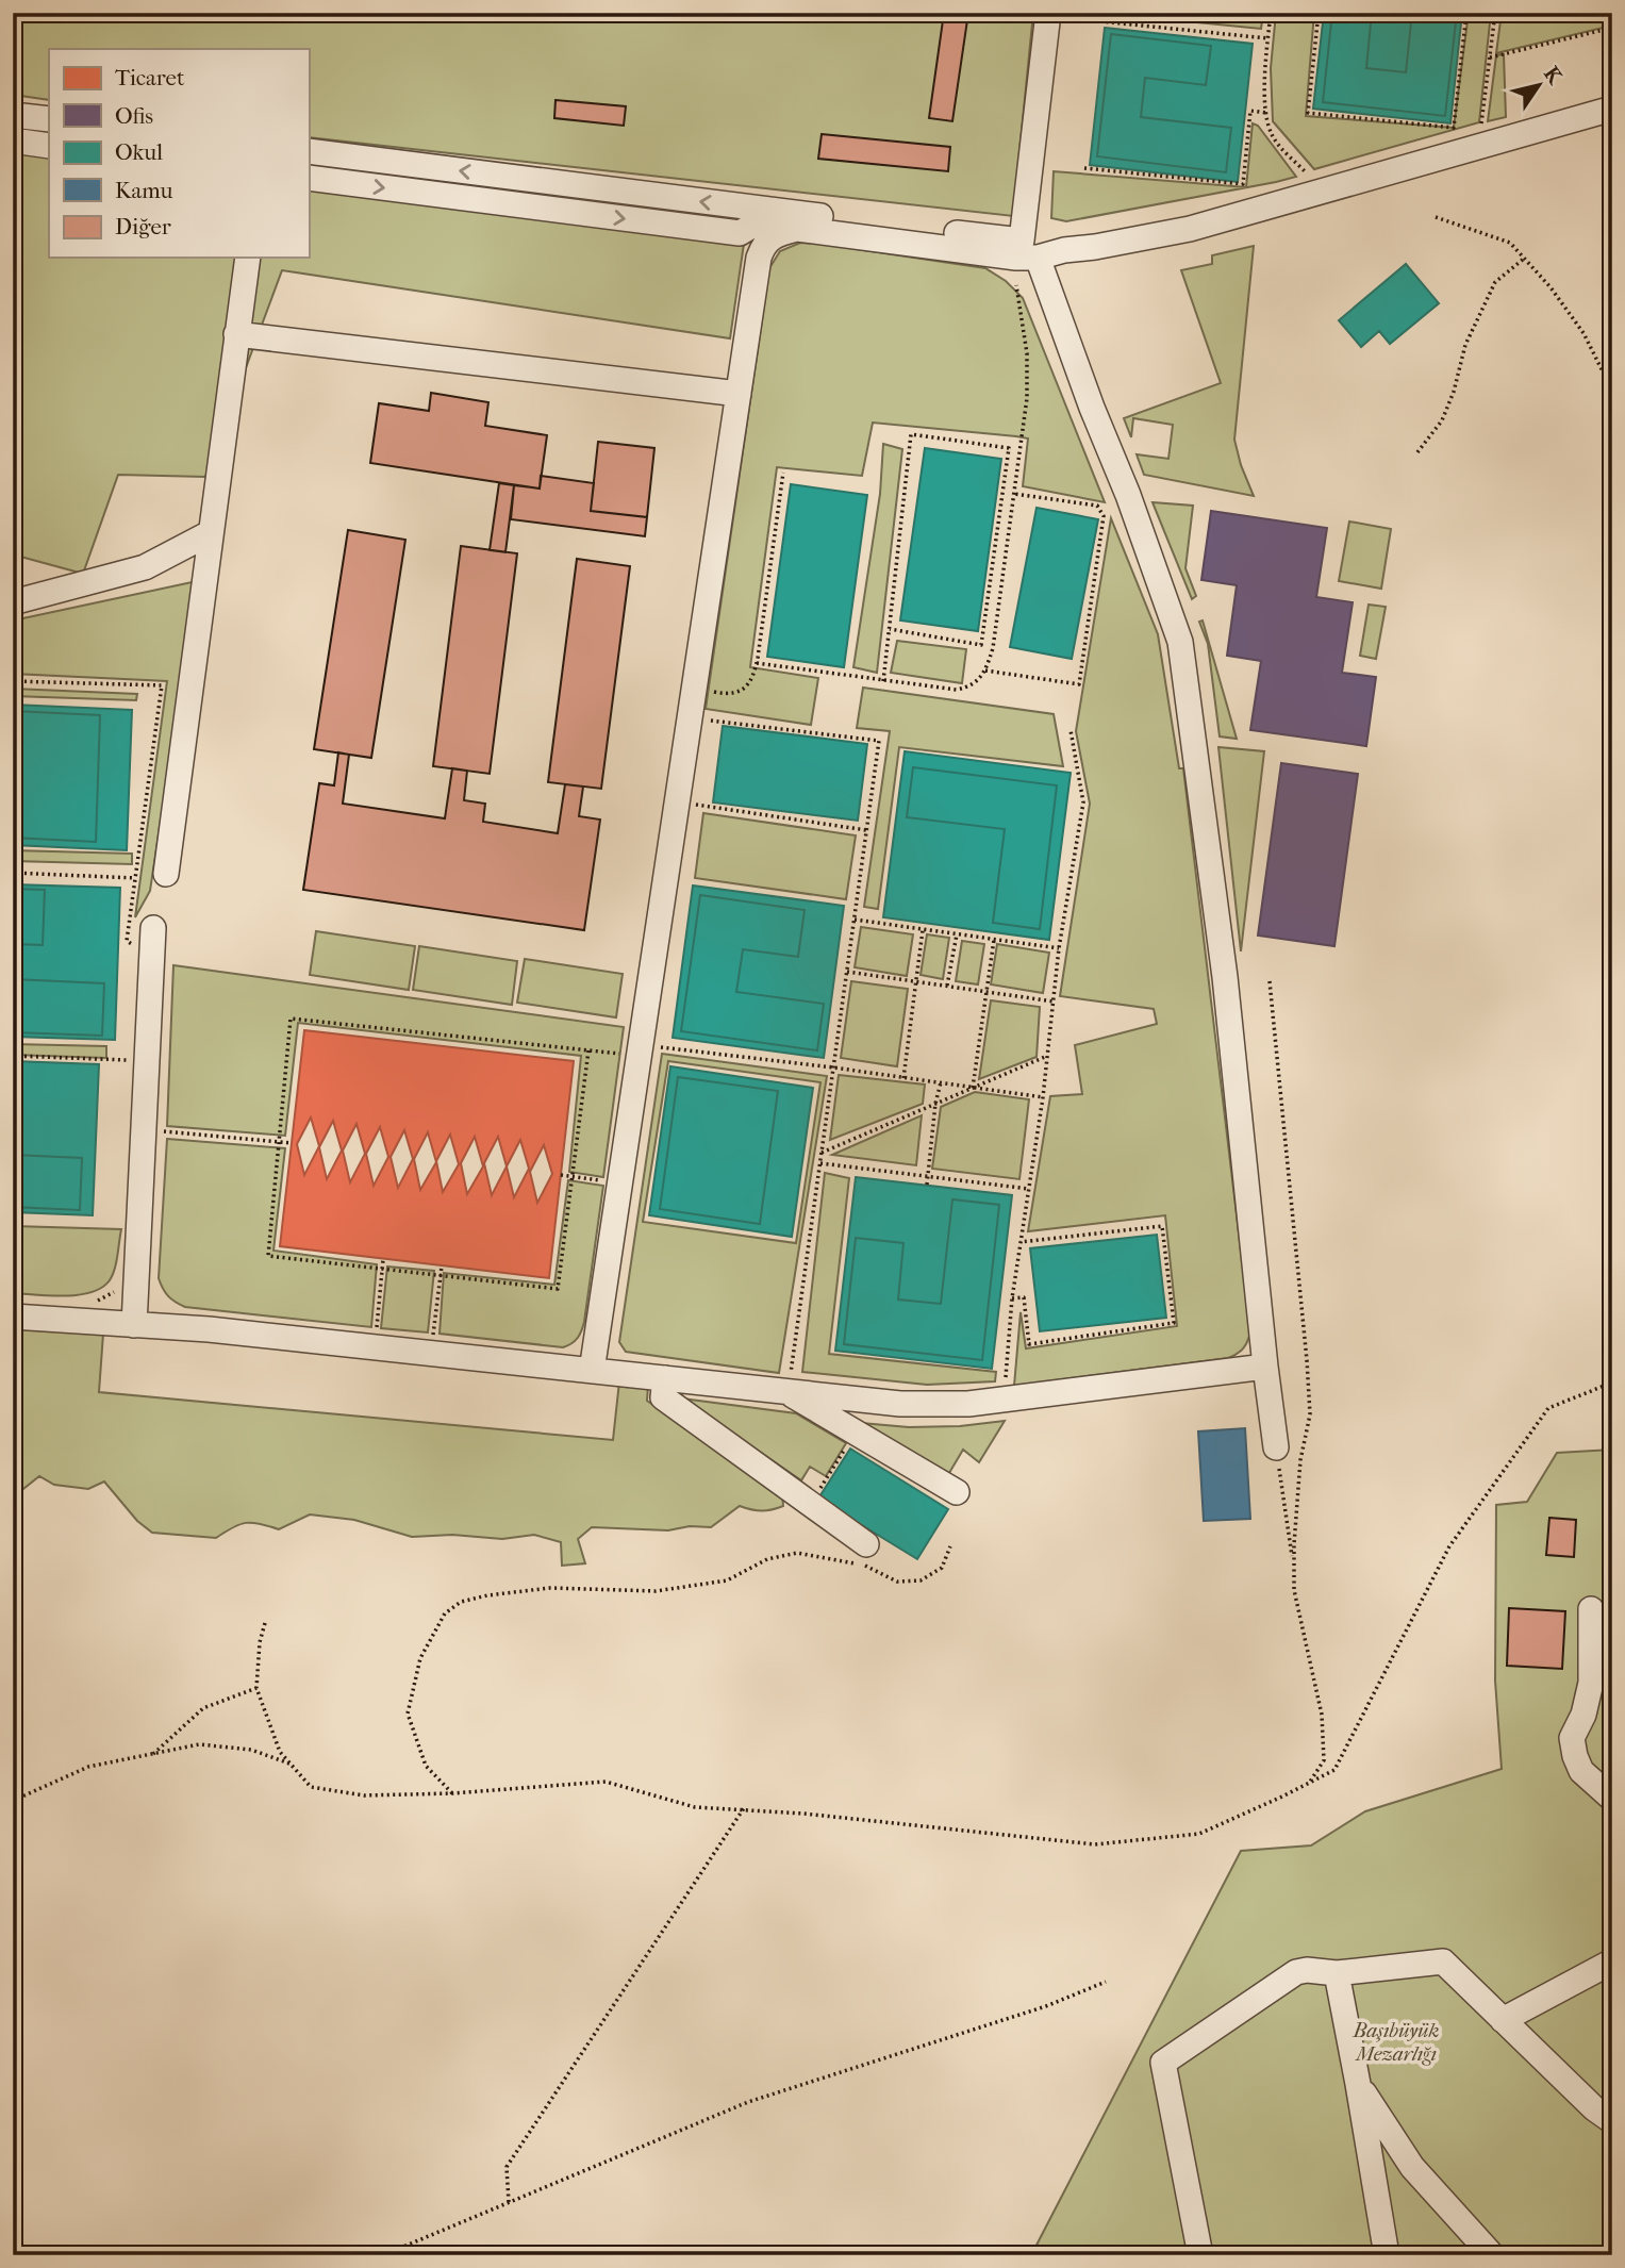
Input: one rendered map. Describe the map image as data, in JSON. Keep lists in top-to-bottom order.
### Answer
{
  "parks": ["Başıbüyük Mezarlığı"],
  "legend": [
    "Ticaret",
    "Ofis",
    "Okul",
    "Kamu",
    "Diğer"
  ],
  "north": "top right"
}
